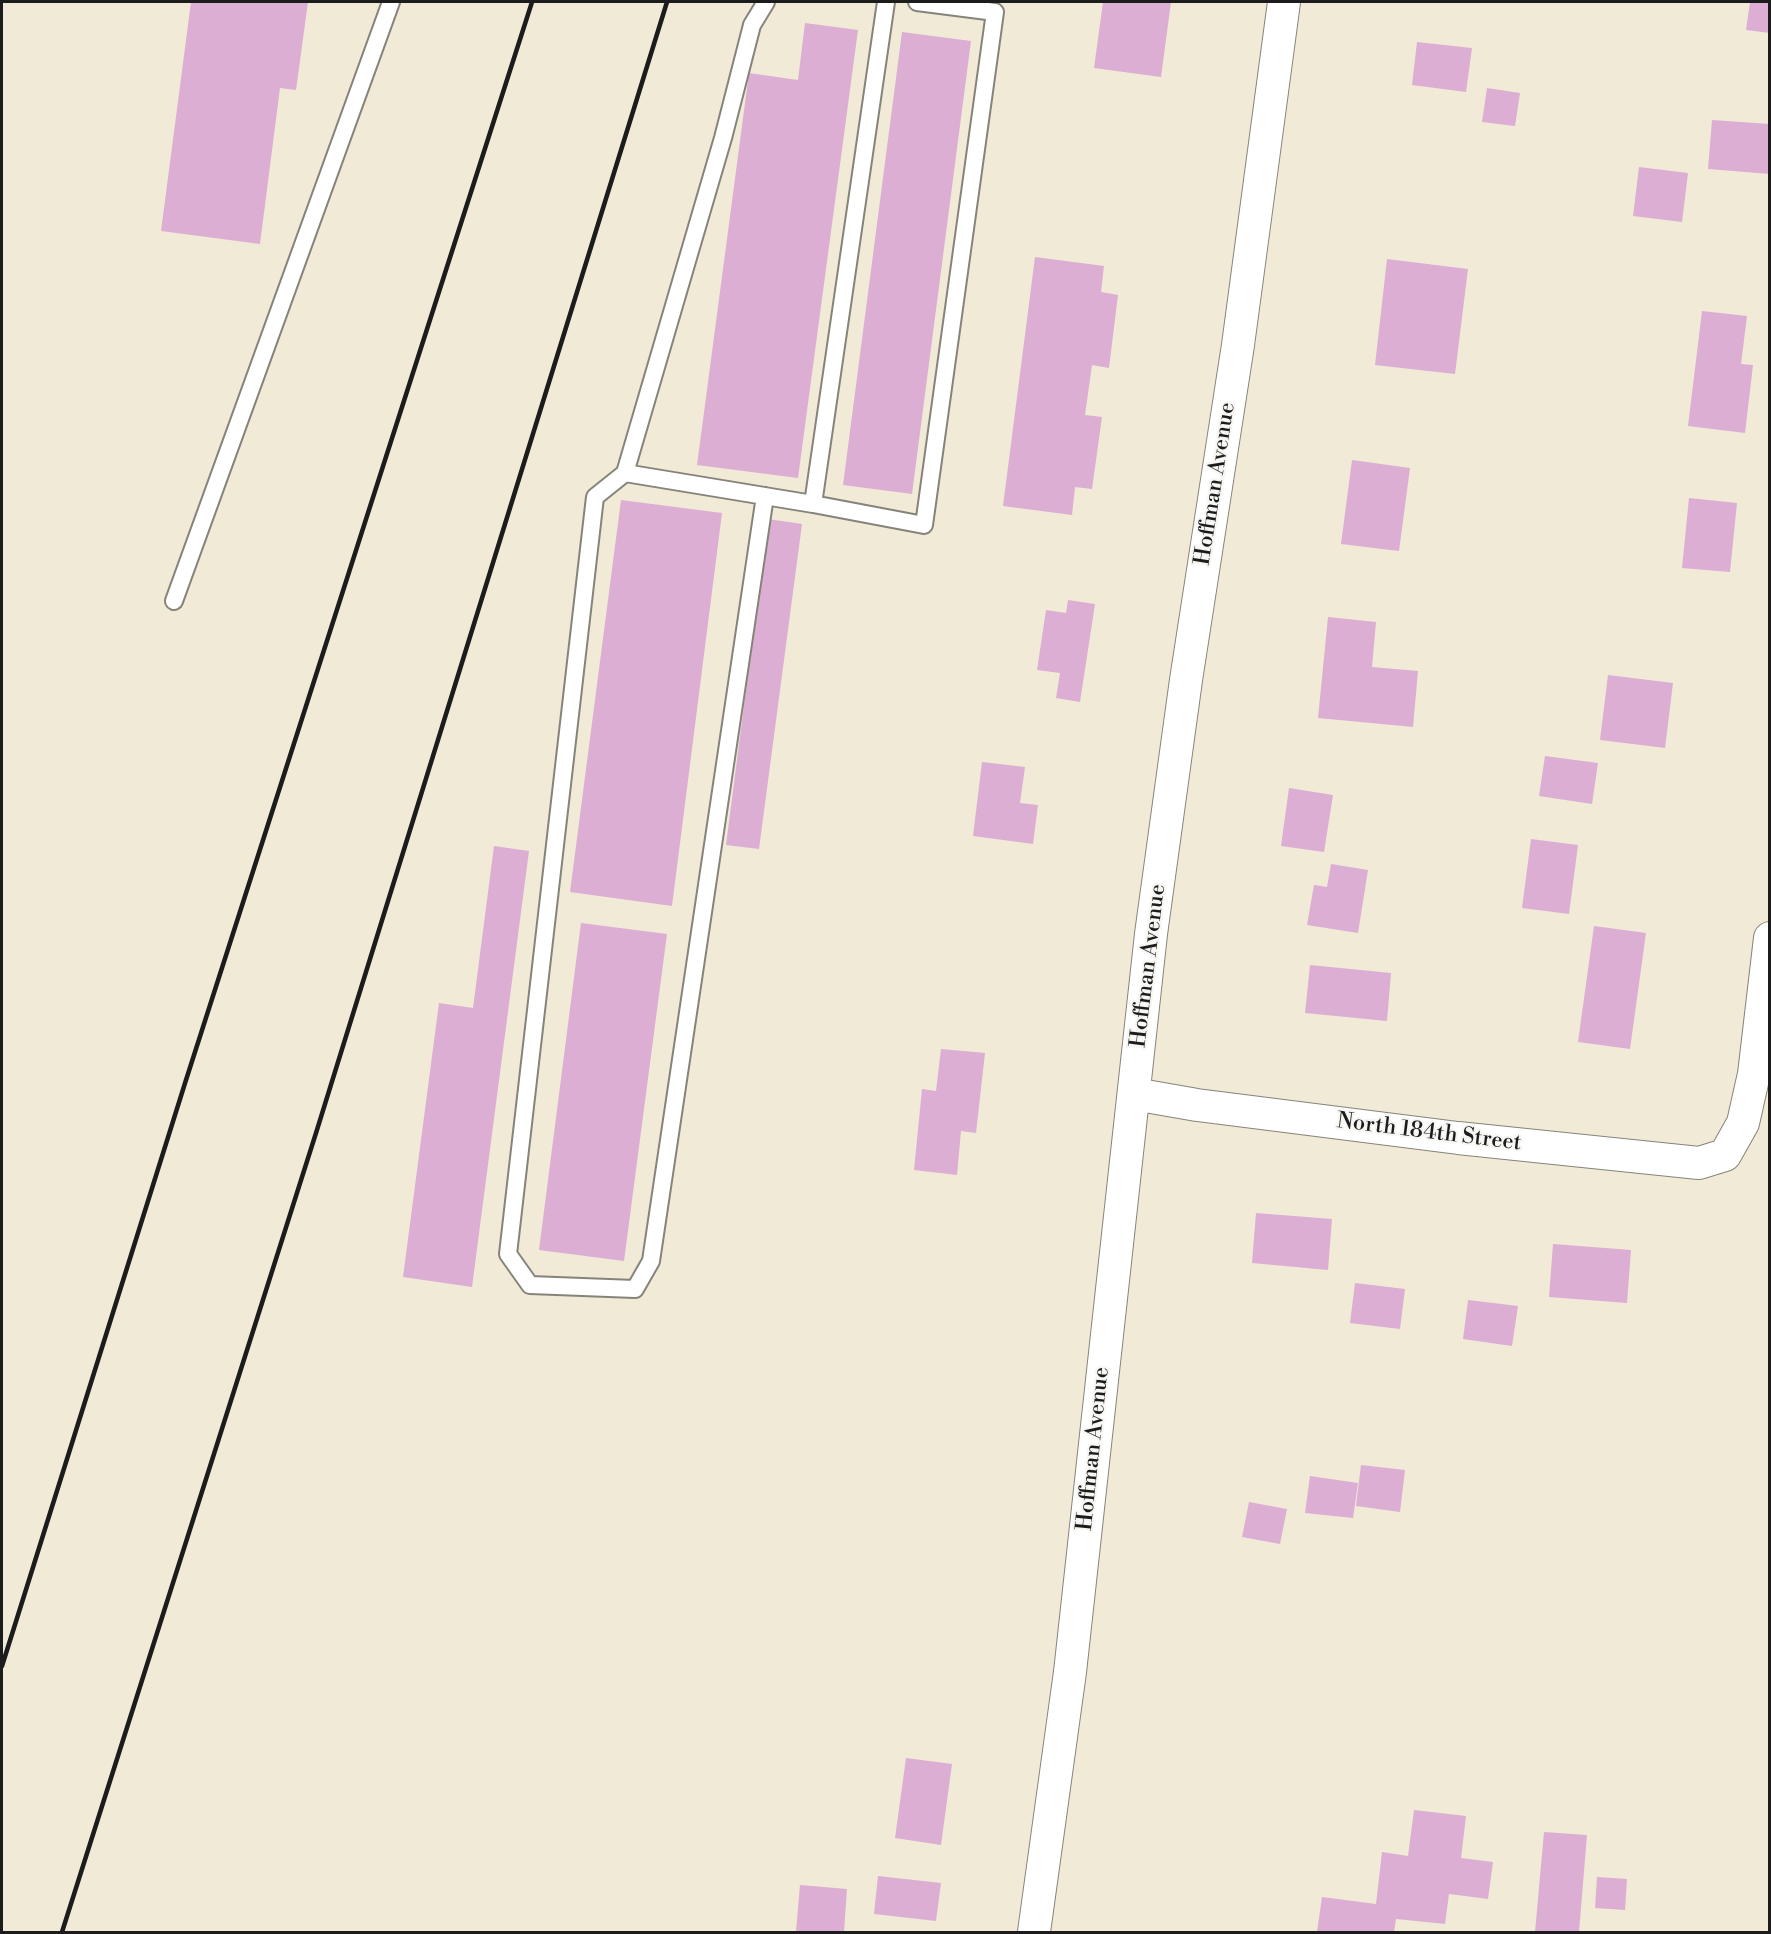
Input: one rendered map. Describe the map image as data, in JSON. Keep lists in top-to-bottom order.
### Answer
{
  "streets": {
    "street": ["Hoffman Avenue", "North 184th Street"]
  },
  "crossings": [
    ["Hoffman Avenue", "North 184th Street"]
  ]
}
